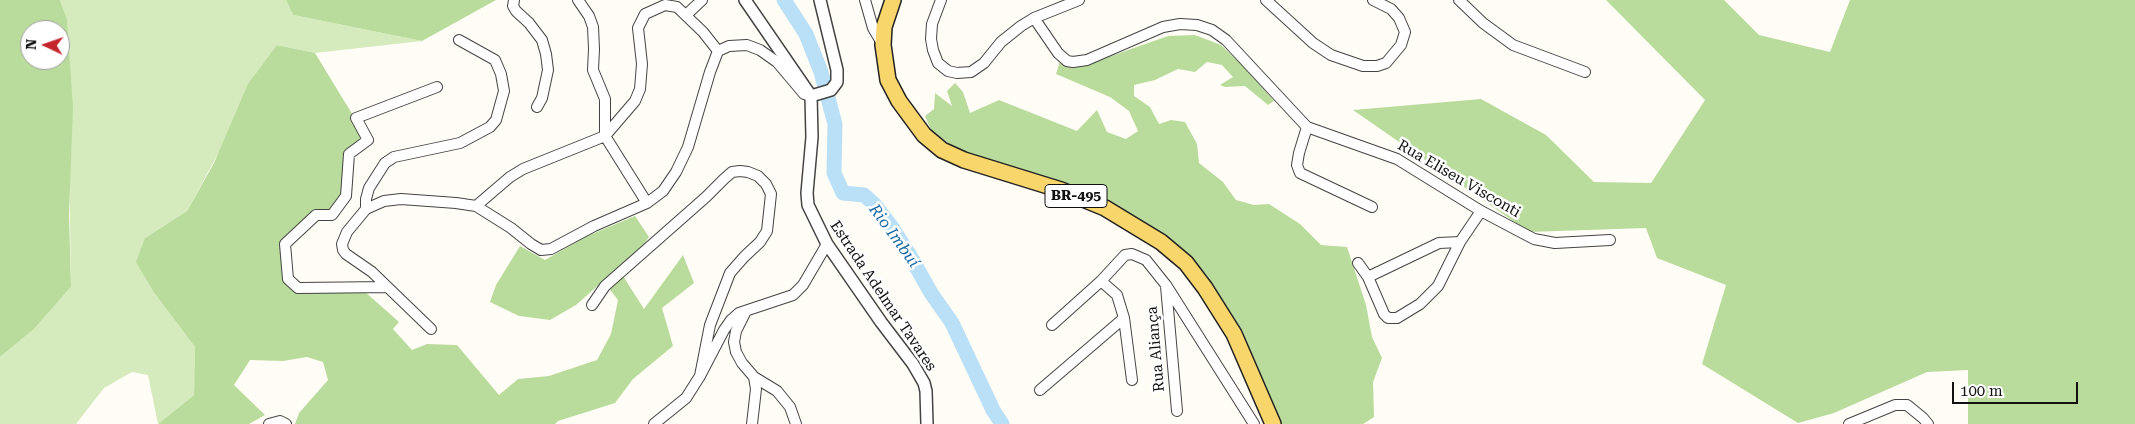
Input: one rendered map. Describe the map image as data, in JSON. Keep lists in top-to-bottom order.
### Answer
{
  "streets": {
    "main road": ["BR-495"],
    "street": ["Rua Eliseu Visconti", "Estrada Adelmar Tavares", "Rua Aliança"]
  },
  "water": ["Rio Imbuí"],
  "scale_bar": "100 m",
  "north": "left"
}
